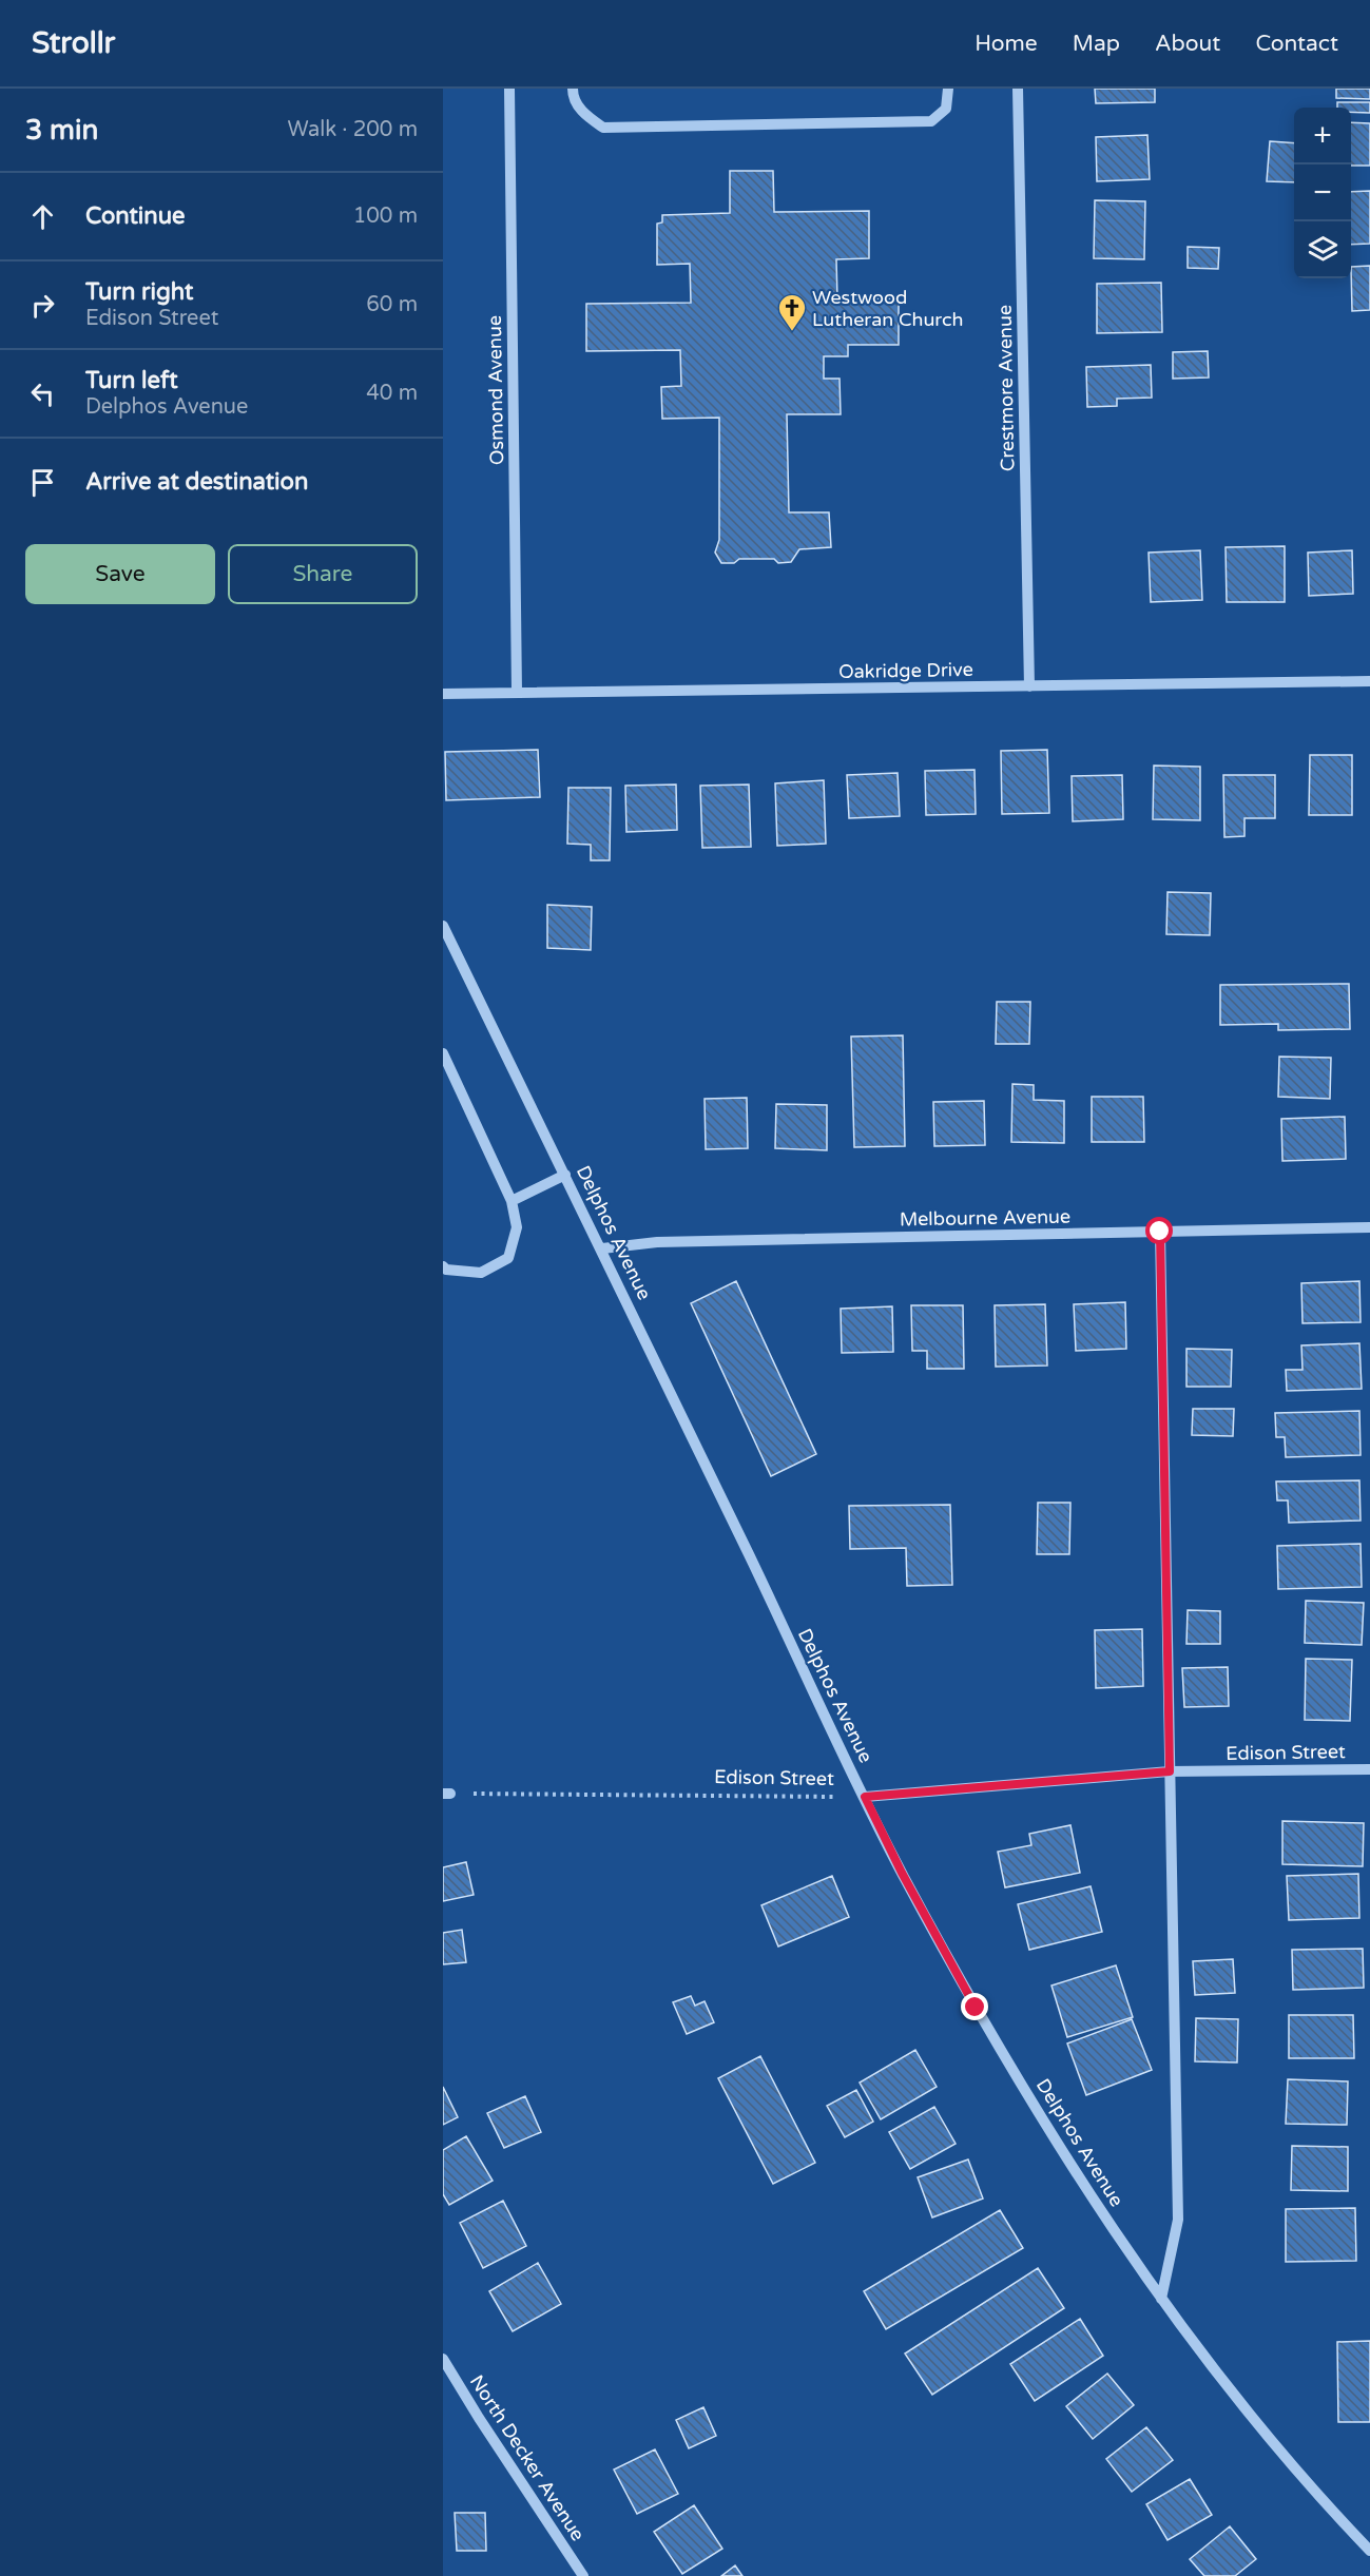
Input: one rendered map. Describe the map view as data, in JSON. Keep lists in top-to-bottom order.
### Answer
{
  "streets": {
    "street": [
      "Crestmore Avenue",
      "Osmond Avenue",
      "Oakridge Drive",
      "Melbourne Avenue",
      "Delphos Avenue",
      "Edison Street",
      "North Decker Avenue"
    ]
  },
  "crossings": [
    ["Crestmore Avenue", "Oakridge Drive"],
    ["Osmond Avenue", "Oakridge Drive"],
    ["Melbourne Avenue", "Delphos Avenue"],
    ["Delphos Avenue", "Edison Street"]
  ],
  "places": {
    "church": ["Westwood Lutheran Church"]
  },
  "page": {
    "header": "Strollr",
    "nav": [
      "Home",
      "Map",
      "About",
      "Contact"
    ],
    "heading": ["3 min", "Walk · 200 m"],
    "map_buttons": ["+", "−"],
    "list": [
      ["Continue", "100 m"],
      ["Turn right", "Edison Street", "60 m"],
      ["Turn left", "Delphos Avenue", "40 m"],
      "Arrive at destination"
    ],
    "buttons": ["Save", "Share"]
  }
}
